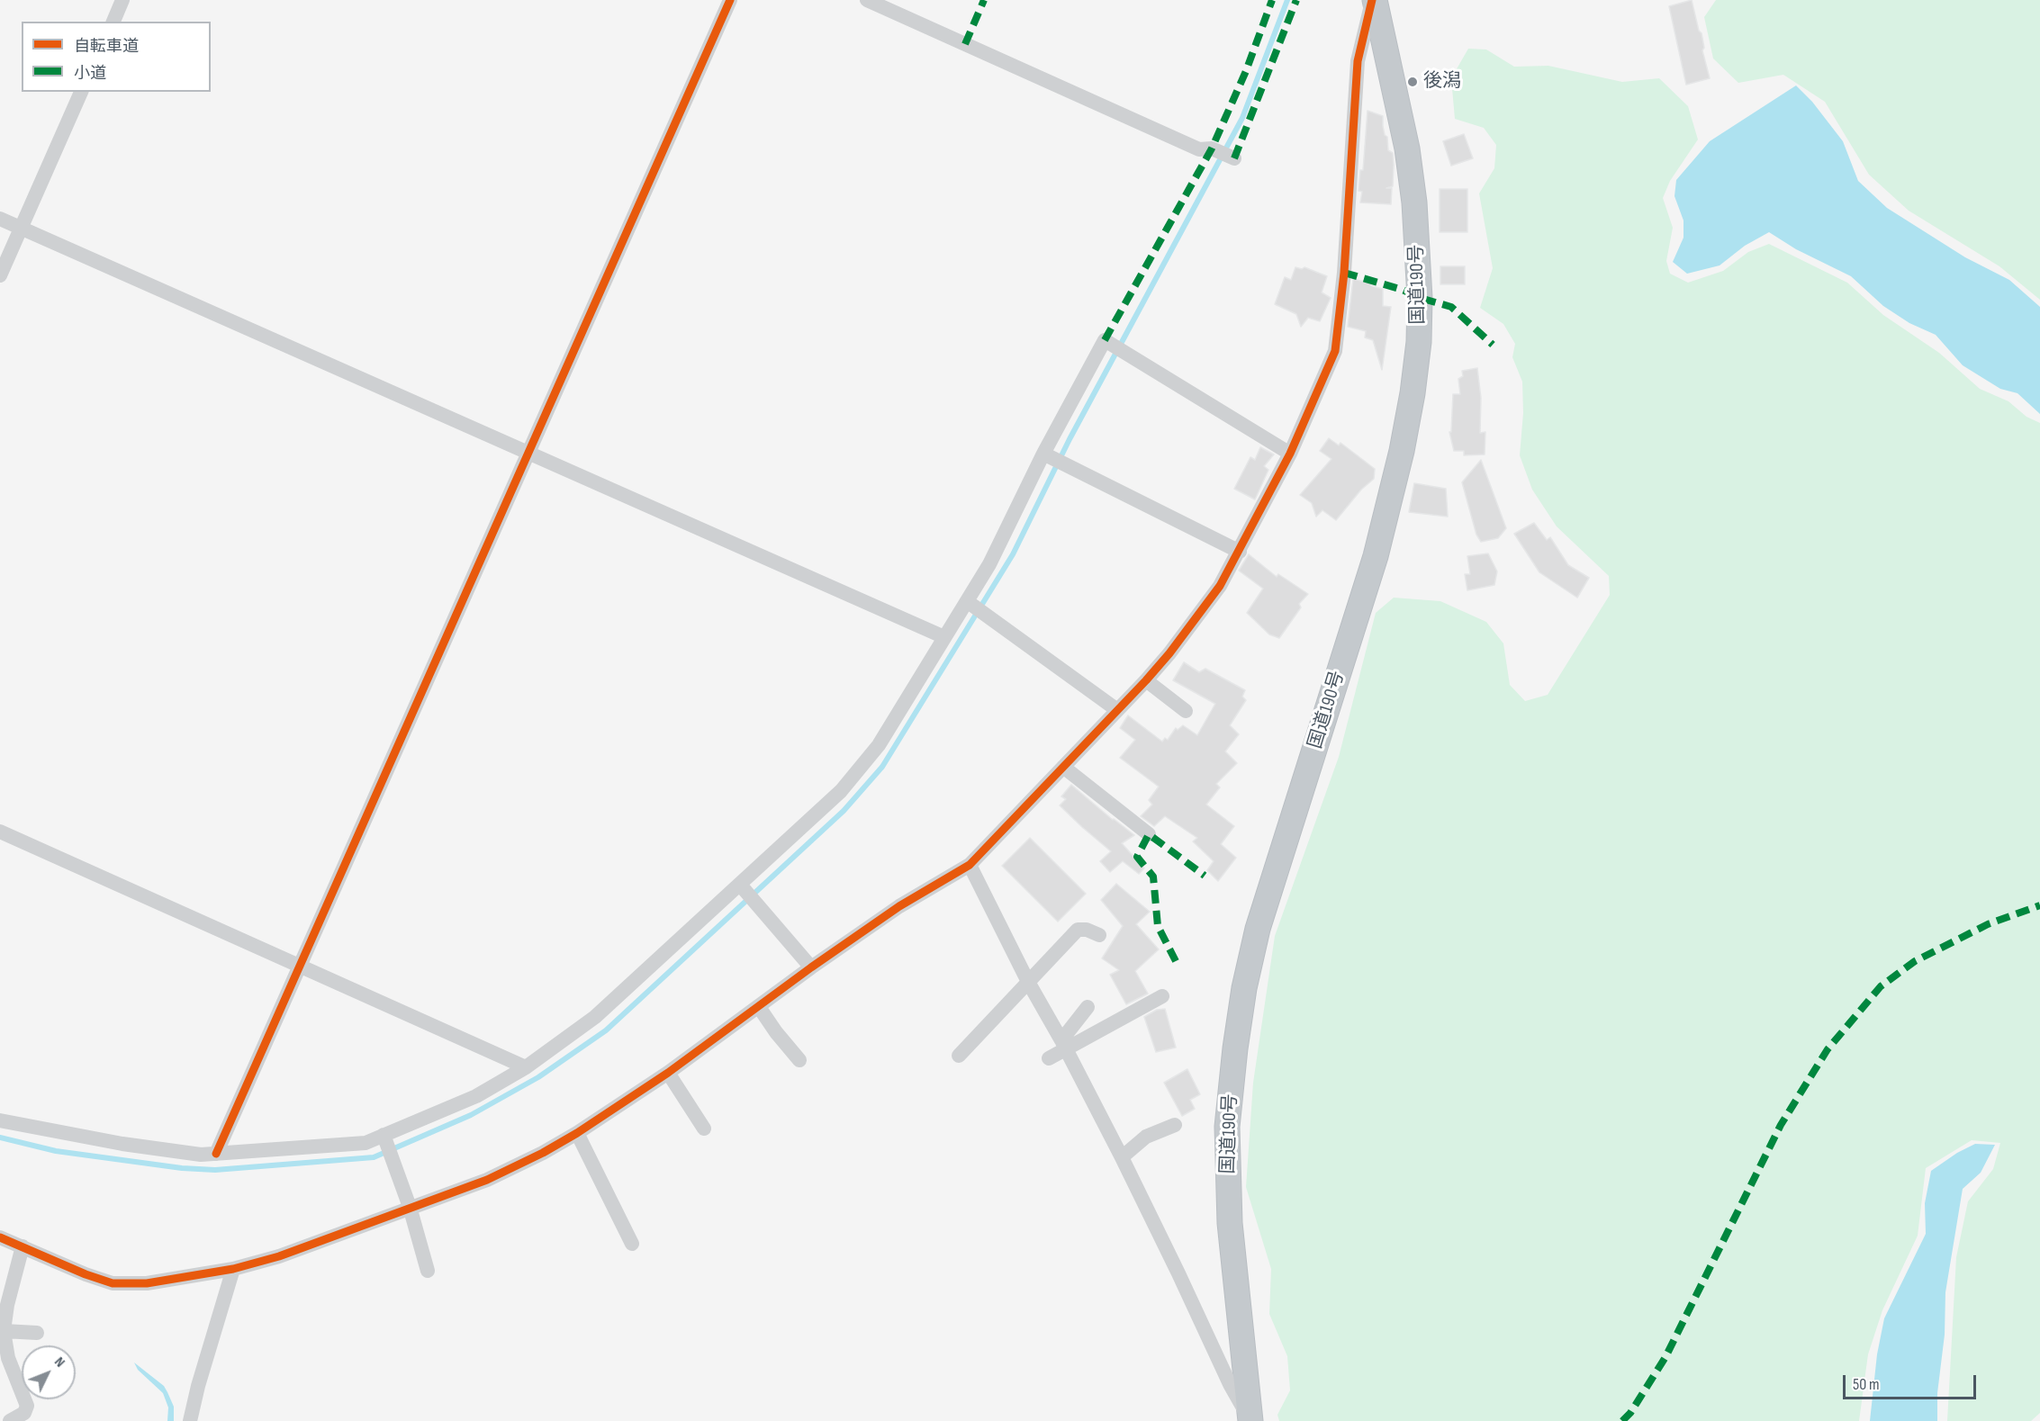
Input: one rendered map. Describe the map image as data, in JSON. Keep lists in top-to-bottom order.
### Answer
{
  "streets": {
    "highway": ["国道190号"]
  },
  "places": ["後潟"],
  "legend": ["自転車道", "小道"],
  "scale_bar": "50 m",
  "north": "top right"
}
